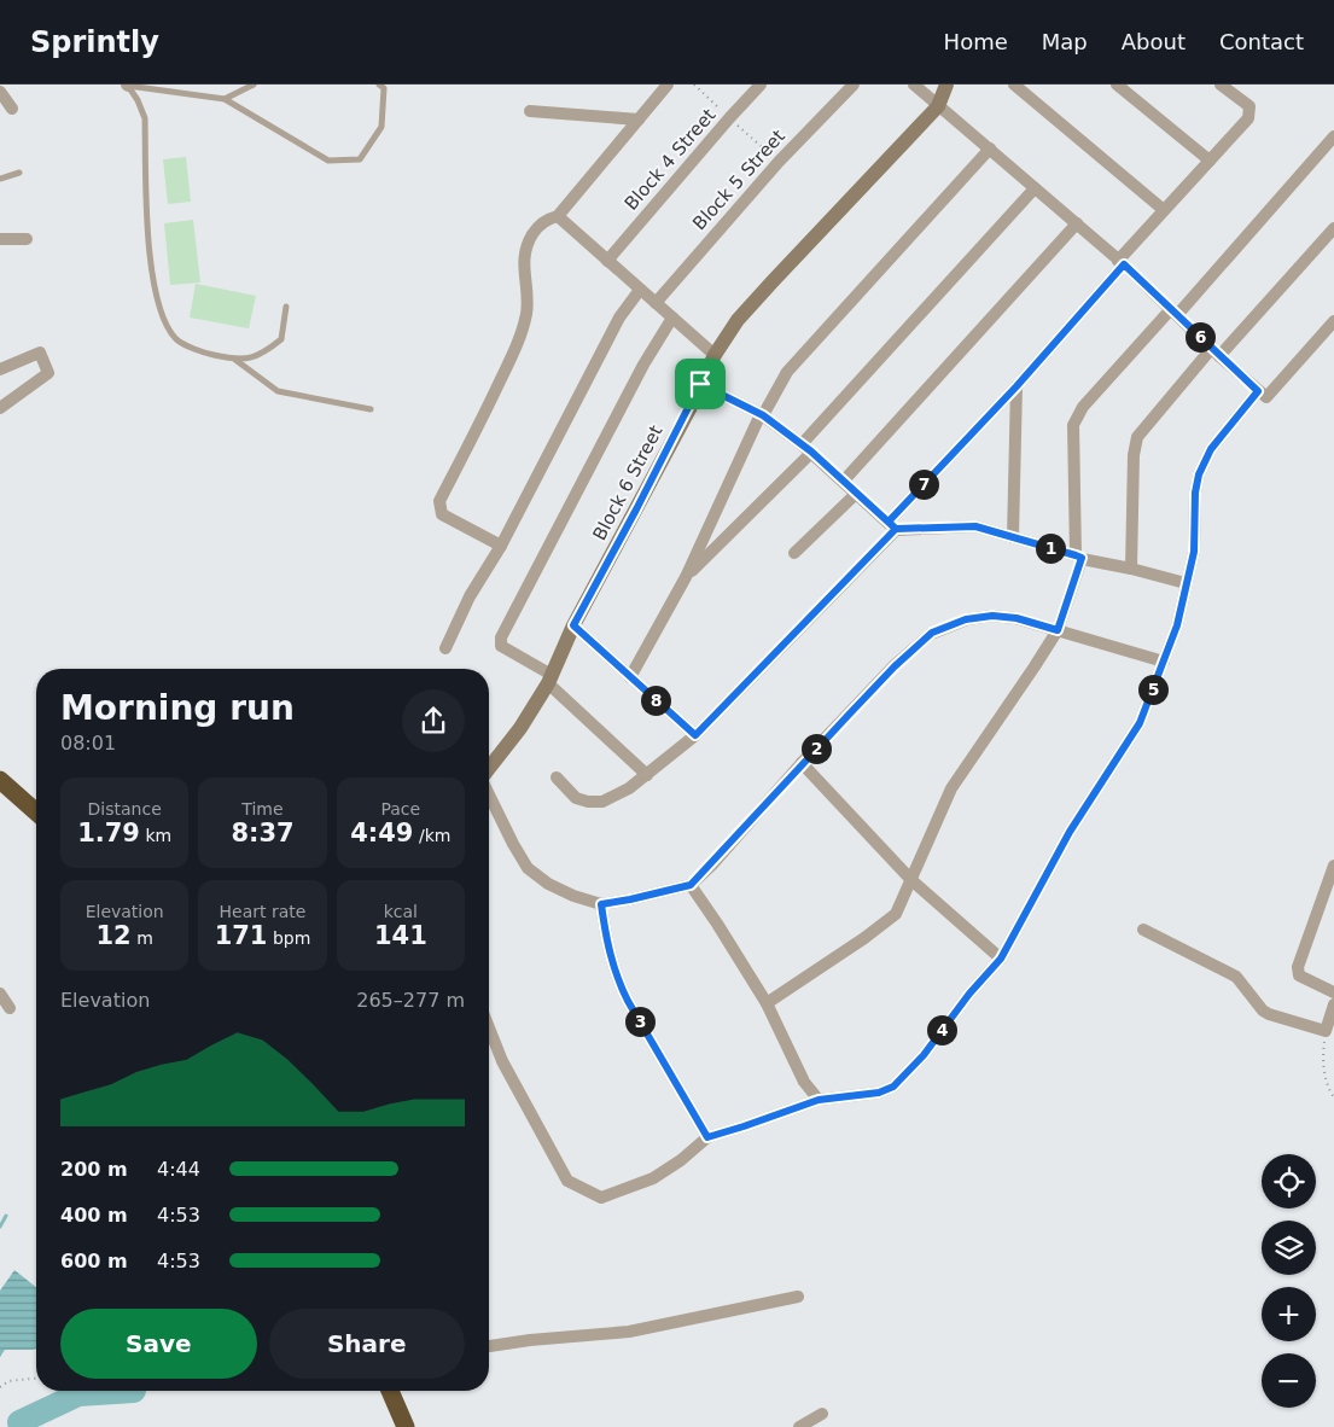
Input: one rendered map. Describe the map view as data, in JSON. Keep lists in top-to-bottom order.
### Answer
{
  "streets": {
    "street": ["Block 4 Street", "Block 5 Street", "Block 6 Street"]
  },
  "page": {
    "header": "Sprintly",
    "nav": [
      "Home",
      "Map",
      "About",
      "Contact"
    ],
    "pins": [
      "6",
      "7",
      "1",
      "5",
      "8",
      "2",
      "3",
      "4"
    ],
    "heading": ["Morning run", "08:01"],
    "stats": [
      ["Distance", "1.79 km"],
      ["Time", "8:37"],
      ["Pace", "4:49 /km"],
      ["Elevation", "12 m"],
      ["Heart rate", "171 bpm"],
      ["kcal", "141"]
    ],
    "chart": ["Elevation", "265–277 m"],
    "list": [
      {
        "name": "200 m",
        "note": "4:44"
      },
      {
        "name": "400 m",
        "note": "4:53"
      },
      {
        "name": "600 m",
        "note": "4:53"
      }
    ],
    "map_buttons": ["+", "−"],
    "buttons": ["Save", "Share"]
  }
}
